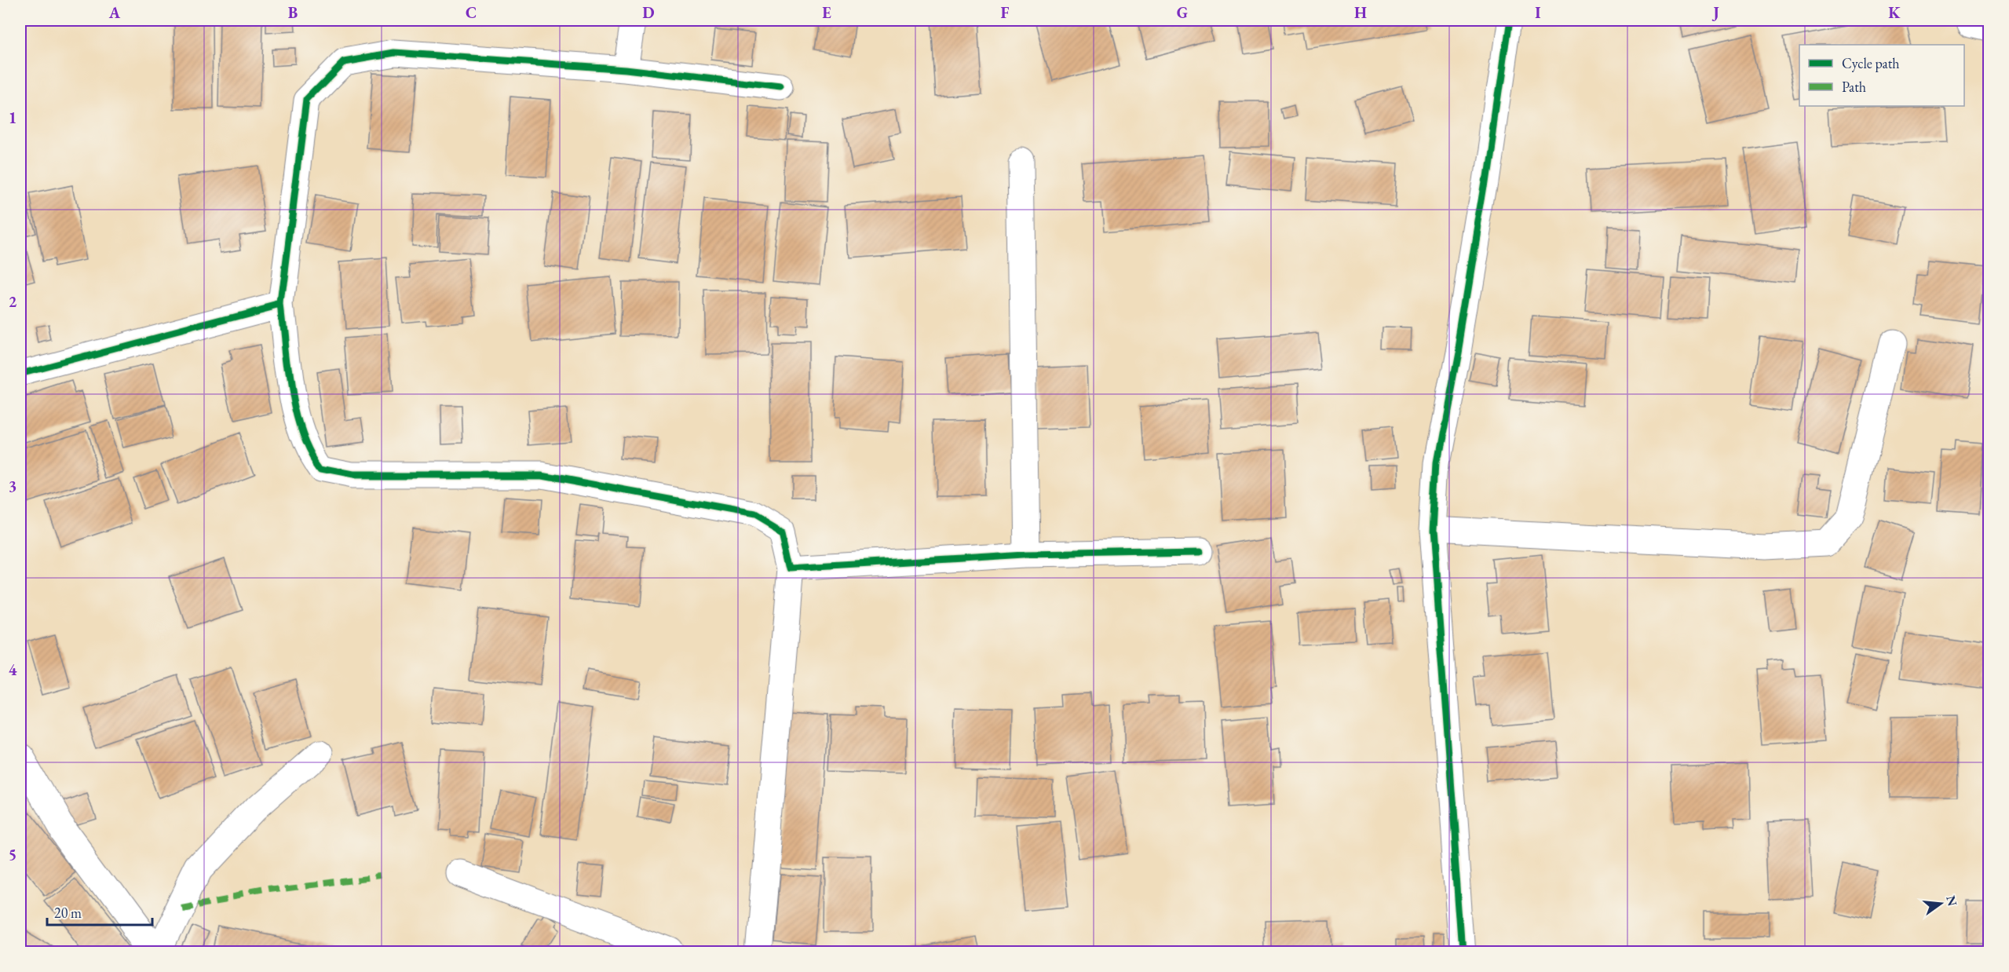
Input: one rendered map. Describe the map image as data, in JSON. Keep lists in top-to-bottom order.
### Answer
{
  "legend": ["Cycle path", "Path"],
  "scale_bar": "20 m",
  "north": "right",
  "grid": {
    "columns": [
      "A",
      "B",
      "C",
      "D",
      "E",
      "F",
      "G",
      "H",
      "I",
      "J",
      "K"
    ],
    "rows": [
      "1",
      "2",
      "3",
      "4",
      "5"
    ]
  }
}
